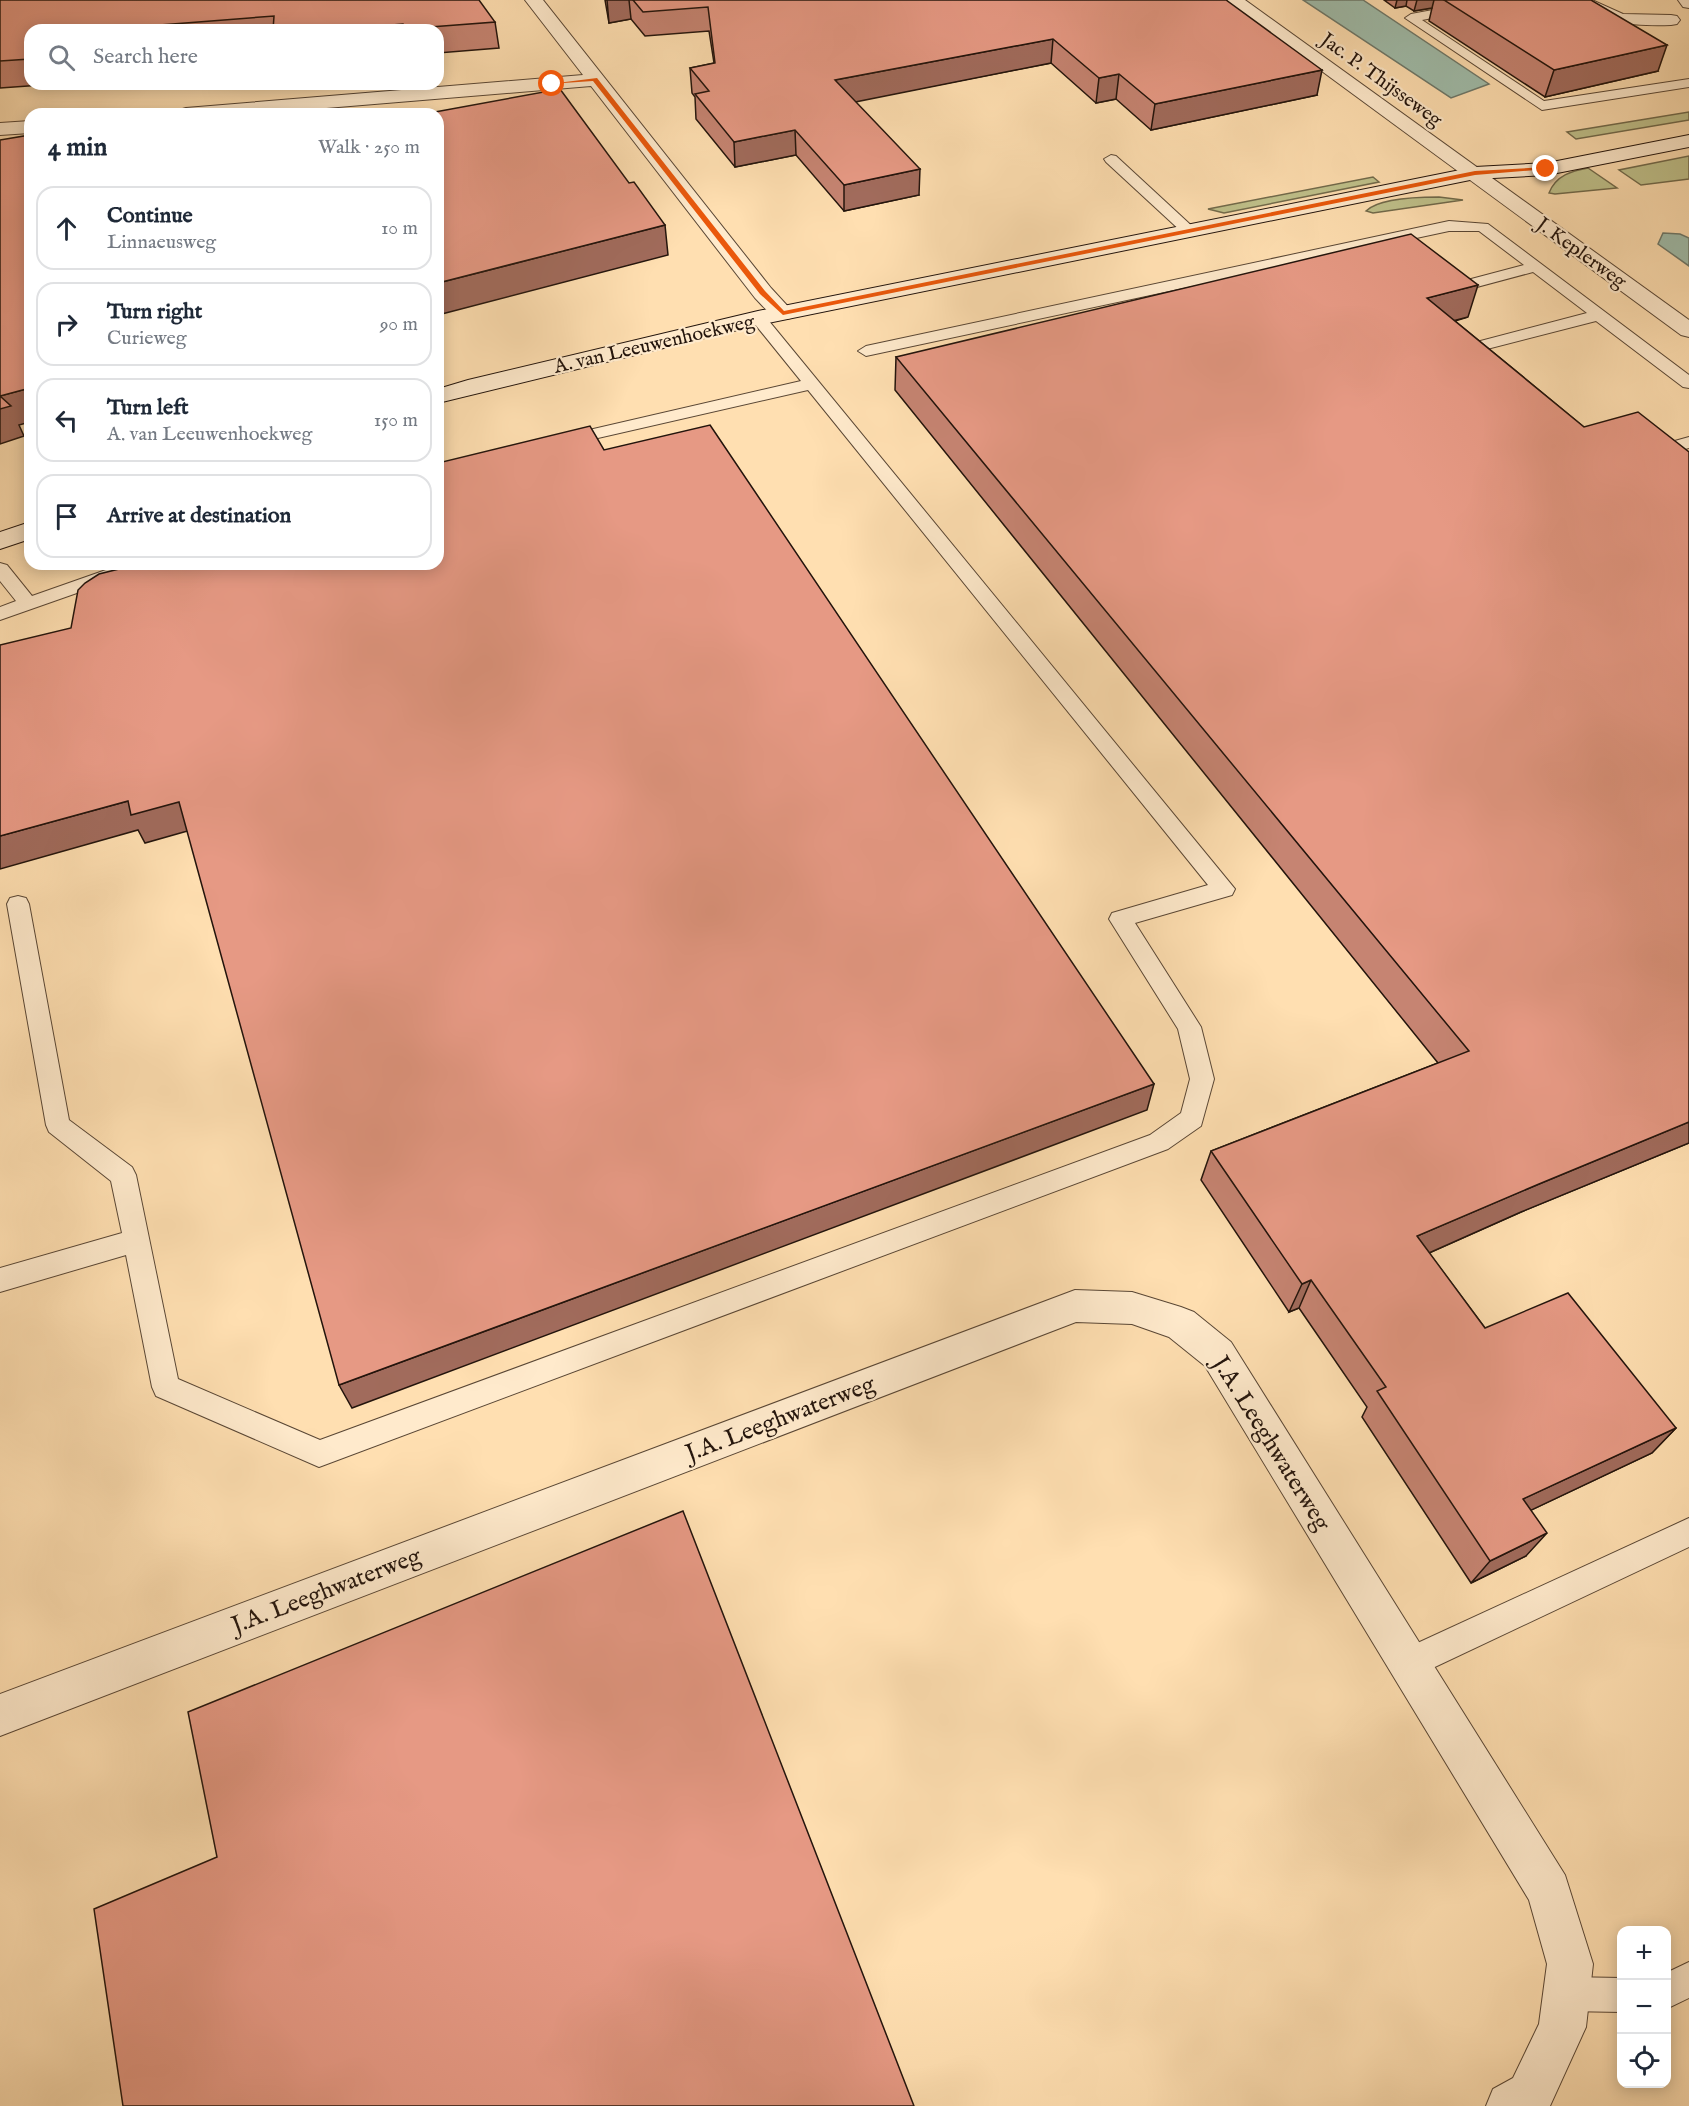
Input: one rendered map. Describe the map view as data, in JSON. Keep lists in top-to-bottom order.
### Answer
{
  "streets": {
    "street": [
      "Jac. P. Thijsseweg",
      "J. Keplerweg",
      "A. van Leeuwenhoekweg",
      "J.A. Leeghwaterweg"
    ]
  },
  "crossings": [
    ["Jac. P. Thijsseweg", "J. Keplerweg"],
    ["Jac. P. Thijsseweg", "A. van Leeuwenhoekweg"],
    ["J. Keplerweg", "A. van Leeuwenhoekweg"]
  ],
  "page": {
    "search": "Search here",
    "heading": ["4 min", "Walk · 250 m"],
    "list": [
      ["Continue", "Linnaeusweg", "10 m"],
      ["Turn right", "Curieweg", "90 m"],
      ["Turn left", "A. van Leeuwenhoekweg", "150 m"],
      "Arrive at destination"
    ],
    "map_buttons": ["+", "−"]
  }
}
